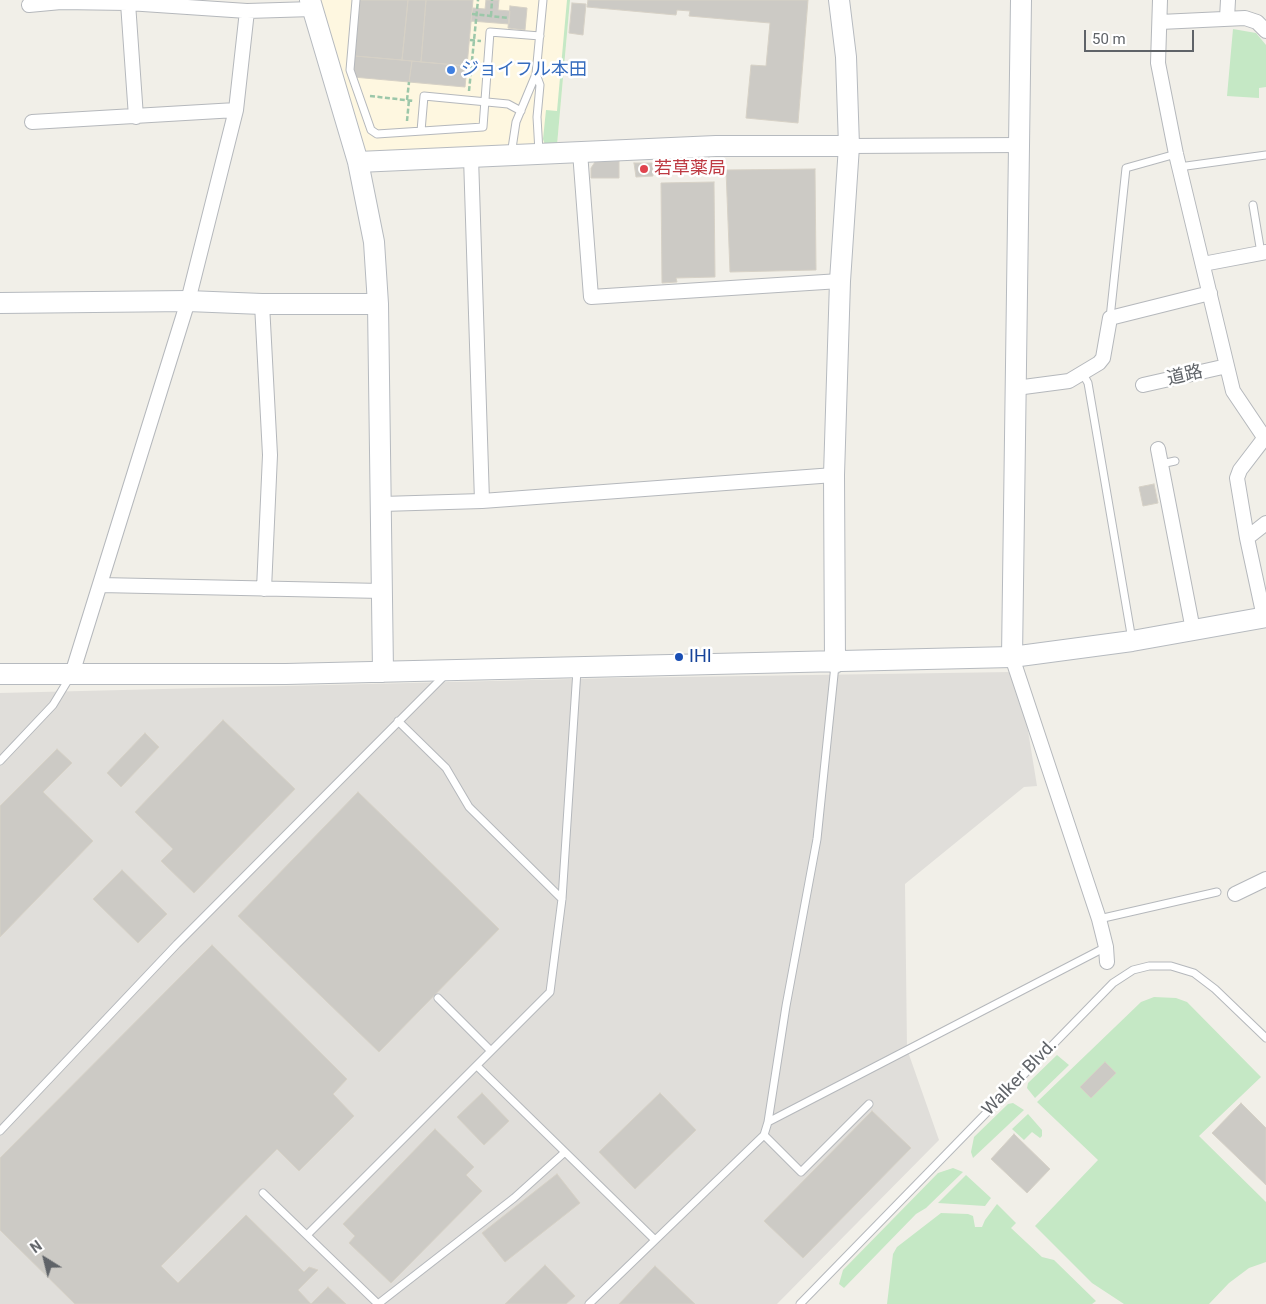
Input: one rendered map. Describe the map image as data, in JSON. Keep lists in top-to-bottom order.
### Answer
{
  "streets": {
    "street": ["道路"],
    "lane": ["Walker Blvd."]
  },
  "places": ["ジョイフル本田", "若草薬局", "IHI"],
  "scale_bar": "50 m",
  "north": "top left"
}
